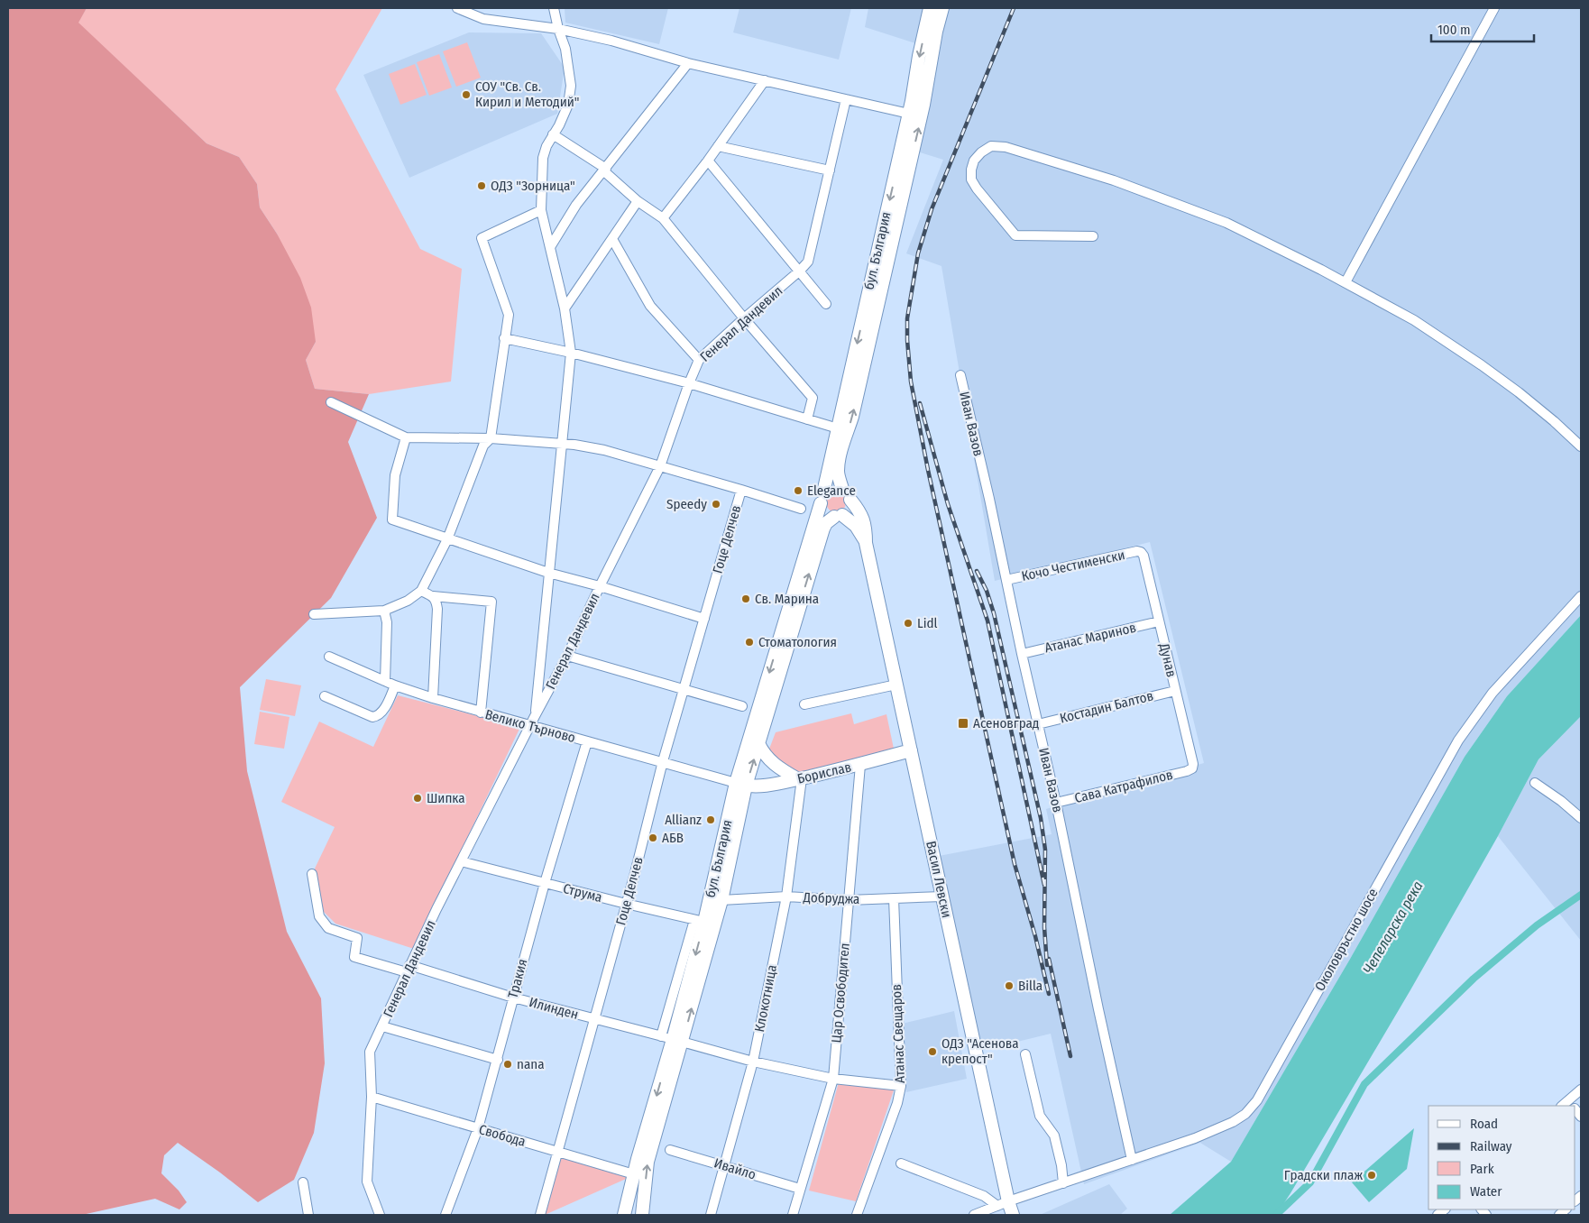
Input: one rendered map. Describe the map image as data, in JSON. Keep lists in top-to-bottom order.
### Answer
{
  "streets": {
    "main road": ["бул. България", "Борислав", "Васил Левски"],
    "street": [
      "Генерал Дандевил",
      "Иван Вазов",
      "Гоце Делчев",
      "Кочо Честименски",
      "Атанас Маринов",
      "Дунав",
      "Костадин Балтов",
      "Велико Търново",
      "Сава Катрафилов",
      "Струма",
      "Добруджа",
      "Околовръстно шосе",
      "Тракия",
      "Цар Освободител",
      "Клокотница",
      "Илинден",
      "Атанас Свещаров",
      "Свобода",
      "Ивайло"
    ]
  },
  "crossings": [
    ["бул. България", "Велико Търново"],
    ["бул. България", "Борислав"],
    ["бул. България", "Васил Левски"],
    ["бул. България", "Струма"],
    ["бул. България", "Добруджа"],
    ["бул. България", "Илинден"],
    ["бул. България", "Свобода"],
    ["Генерал Дандевил", "Велико Търново"],
    ["Генерал Дандевил", "Струма"],
    ["Генерал Дандевил", "Илинден"],
    ["Генерал Дандевил", "Свобода"],
    ["Иван Вазов", "Кочо Честименски"],
    ["Иван Вазов", "Атанас Маринов"],
    ["Иван Вазов", "Костадин Балтов"],
    ["Иван Вазов", "Сава Катрафилов"],
    ["Иван Вазов", "Околовръстно шосе"],
    ["Гоце Делчев", "Велико Търново"],
    ["Гоце Делчев", "Струма"],
    ["Гоце Делчев", "Илинден"],
    ["Гоце Делчев", "Свобода"],
    ["Кочо Честименски", "Дунав"],
    ["Атанас Маринов", "Дунав"],
    ["Дунав", "Костадин Балтов"],
    ["Дунав", "Сава Катрафилов"],
    ["Велико Търново", "Борислав"],
    ["Велико Търново", "Тракия"],
    ["Борислав", "Васил Левски"],
    ["Борислав", "Цар Освободител"],
    ["Борислав", "Клокотница"],
    ["Васил Левски", "Добруджа"],
    ["Васил Левски", "Околовръстно шосе"],
    ["Струма", "Тракия"],
    ["Добруджа", "Цар Освободител"],
    ["Добруджа", "Клокотница"],
    ["Добруджа", "Атанас Свещаров"],
    ["Тракия", "Илинден"],
    ["Тракия", "Свобода"],
    ["Цар Освободител", "Илинден"],
    ["Цар Освободител", "Ивайло"],
    ["Клокотница", "Илинден"],
    ["Клокотница", "Ивайло"],
    ["Илинден", "Атанас Свещаров"]
  ],
  "water": ["Чепеларска река"],
  "places": {
    "other": [
      "СОУ \"Св. Св. Кирил и Методий\"",
      "ОДЗ \"Зорница\"",
      "Elegance",
      "Speedy",
      "Св. Марина",
      "Lidl",
      "Стоматология",
      "Шипка",
      "Allianz",
      "АБВ",
      "Billa",
      "ОДЗ \"Асенова крепост\"",
      "nana",
      "Градски плаж"
    ],
    "transit": ["Асеновград"]
  },
  "legend": [
    "Road",
    "Railway",
    "Park",
    "Water"
  ],
  "scale_bar": "100 m"
}
